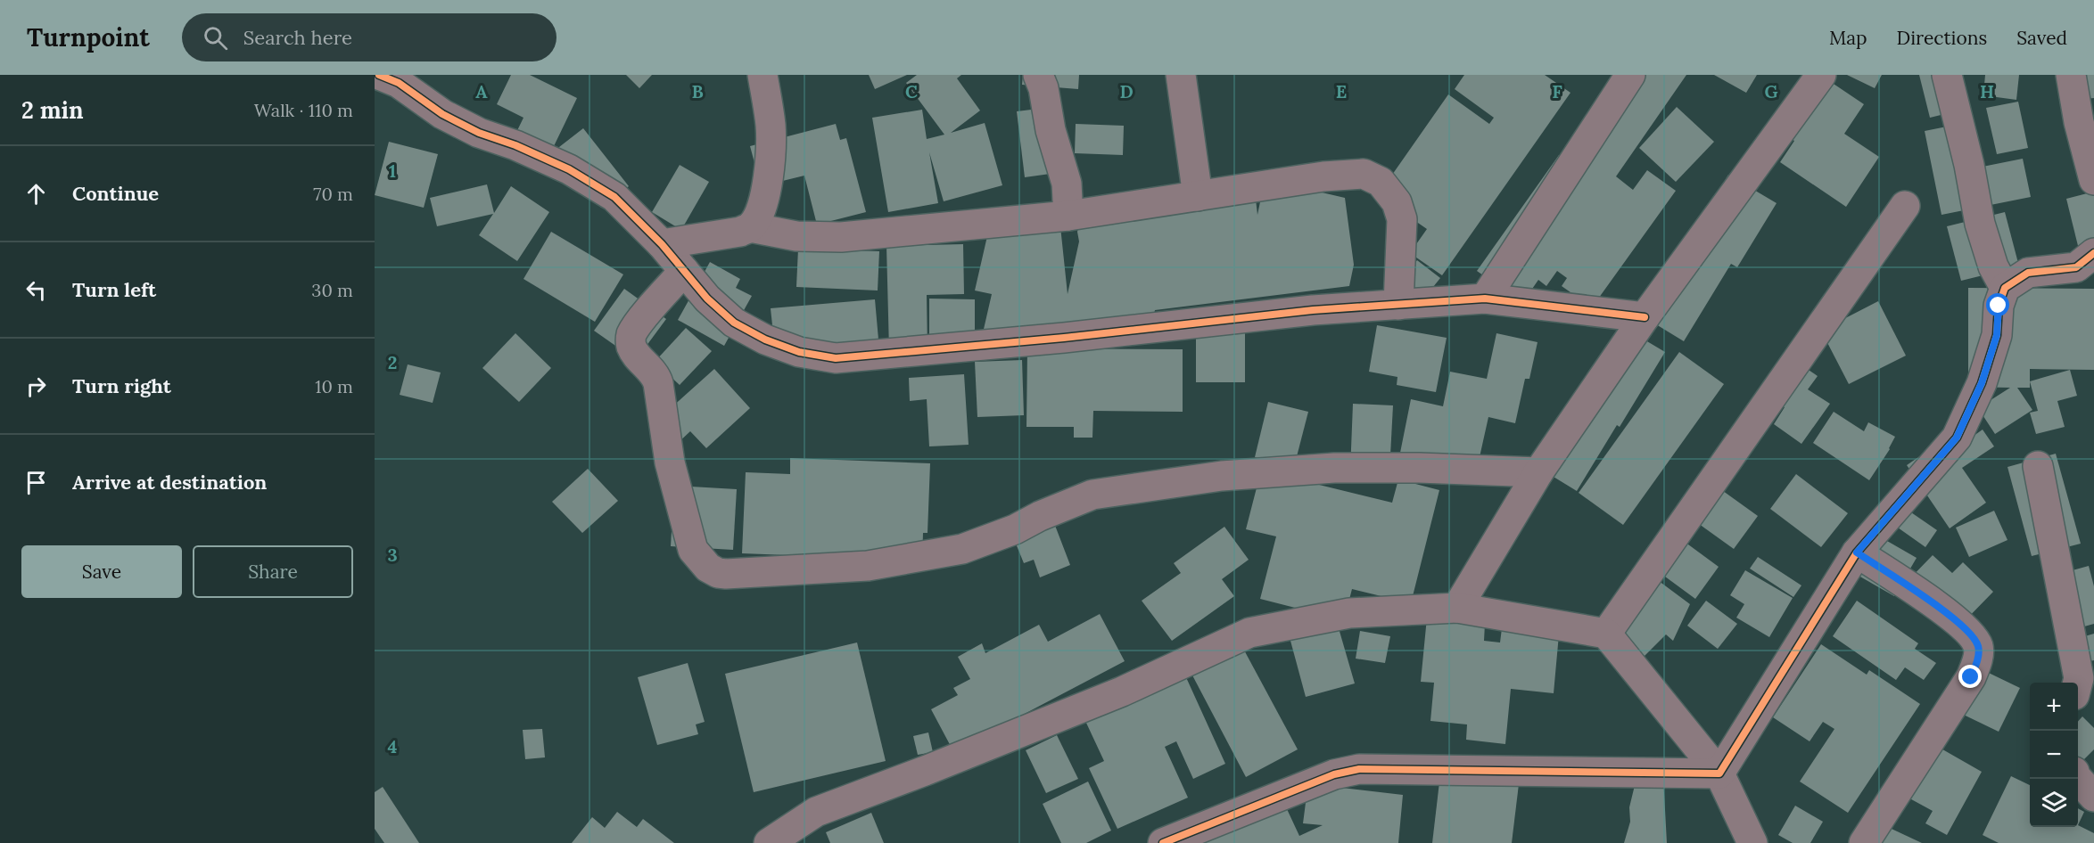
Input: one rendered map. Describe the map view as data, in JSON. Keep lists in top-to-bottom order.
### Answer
{
  "page": {
    "header": "Turnpoint",
    "search": "Search here",
    "nav": ["Map", "Directions", "Saved"],
    "heading": ["2 min", "Walk · 110 m"],
    "list": [
      ["Continue", "70 m"],
      ["Turn left", "30 m"],
      ["Turn right", "10 m"],
      "Arrive at destination"
    ],
    "buttons": ["Save", "Share"],
    "map_buttons": ["+", "−"]
  },
  "grid": {
    "columns": [
      "A",
      "B",
      "C",
      "D",
      "E",
      "F",
      "G",
      "H"
    ],
    "rows": [
      "1",
      "2",
      "3",
      "4"
    ]
  }
}
